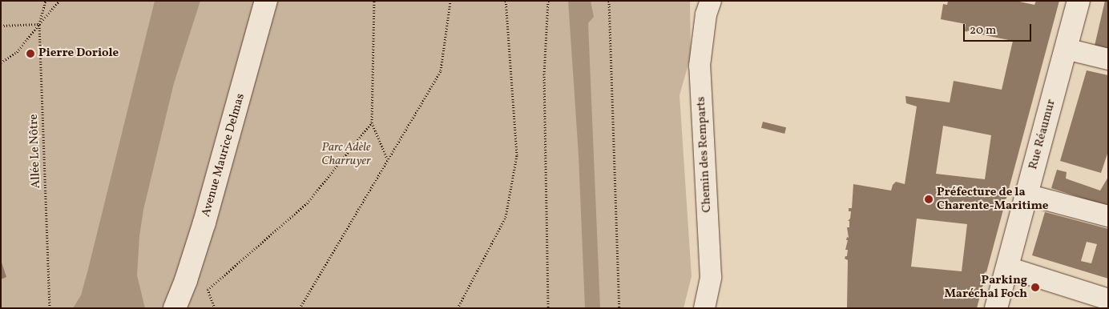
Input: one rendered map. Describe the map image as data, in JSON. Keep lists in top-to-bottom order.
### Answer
{
  "streets": {
    "street": ["Rue Réaumur", "Chemin des Remparts", "Avenue Maurice Delmas"],
    "path": ["Allée Le Nôtre"]
  },
  "parks": ["Parc Adèle Charruyer"],
  "places": ["Pierre Doriole", "Préfecture de la Charente-Maritime", "Parking Maréchal Foch"],
  "scale_bar": "20 m"
}
